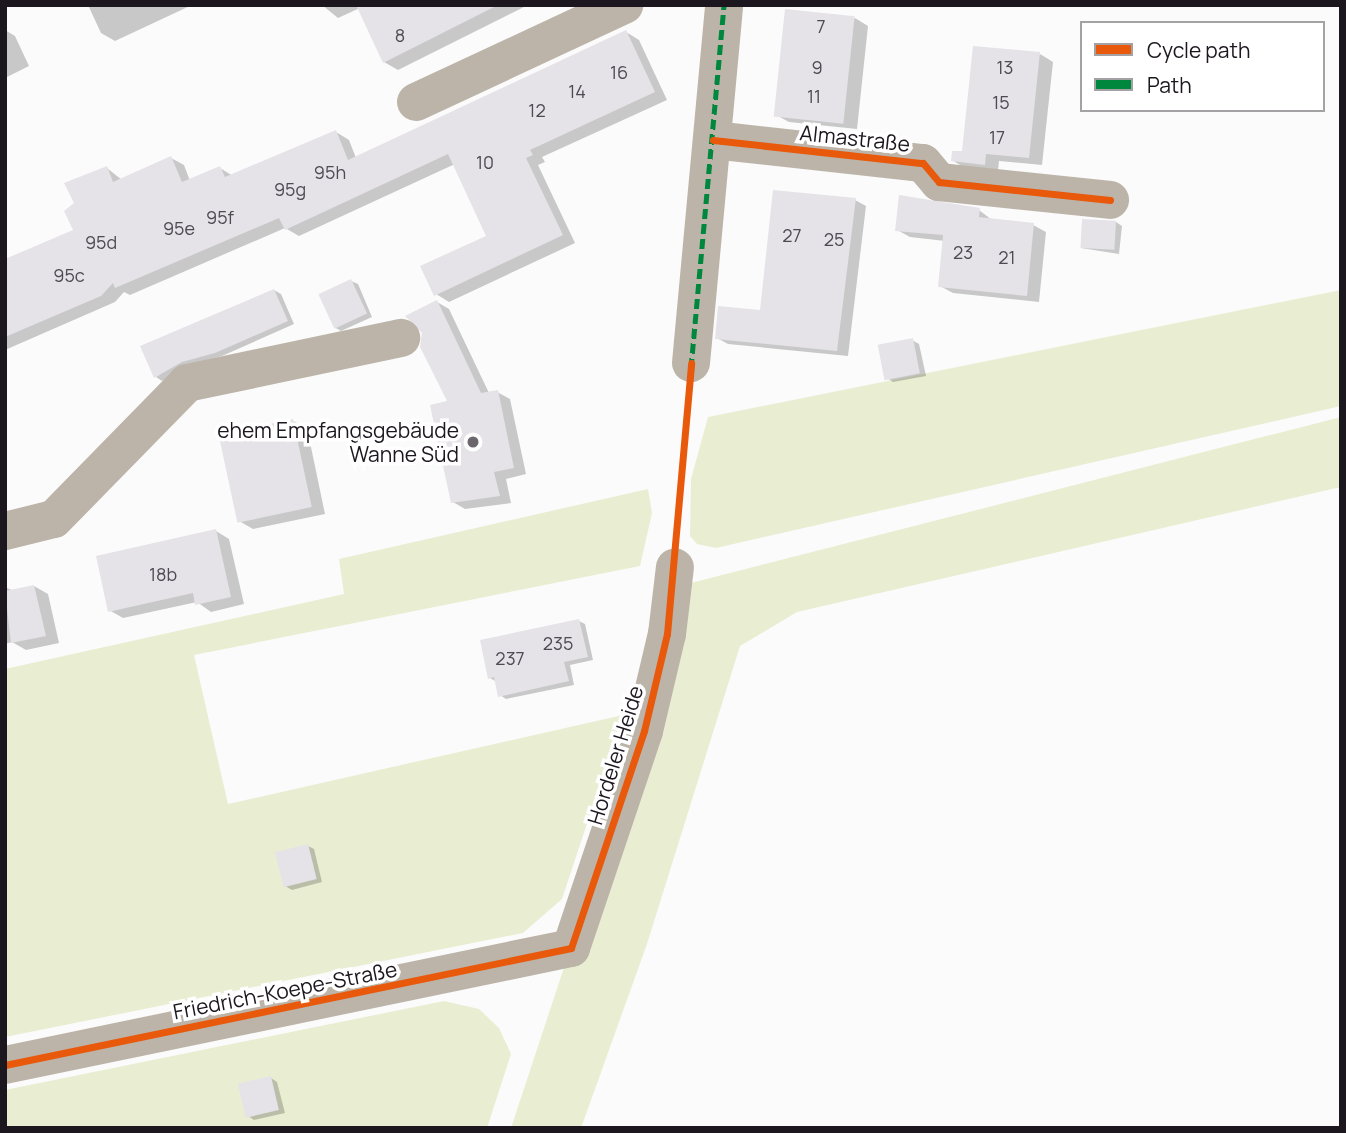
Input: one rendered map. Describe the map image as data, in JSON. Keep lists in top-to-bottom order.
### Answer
{
  "streets": {
    "street": ["Almastraße", "Hordeler Heide", "Friedrich-Koepe-Straße"]
  },
  "crossings": [
    ["Hordeler Heide", "Friedrich-Koepe-Straße"]
  ],
  "places": ["ehem Empfangsgebäude Wanne Süd"],
  "house_numbers": [
    "7",
    "8",
    "9",
    "13",
    "16",
    "14",
    "11",
    "15",
    "12",
    "17",
    "10",
    "95h",
    "95g",
    "95f",
    "95e",
    "27",
    "25",
    "95d",
    "23",
    "21",
    "95c",
    "18b",
    "235",
    "237"
  ],
  "legend": ["Cycle path", "Path"]
}
